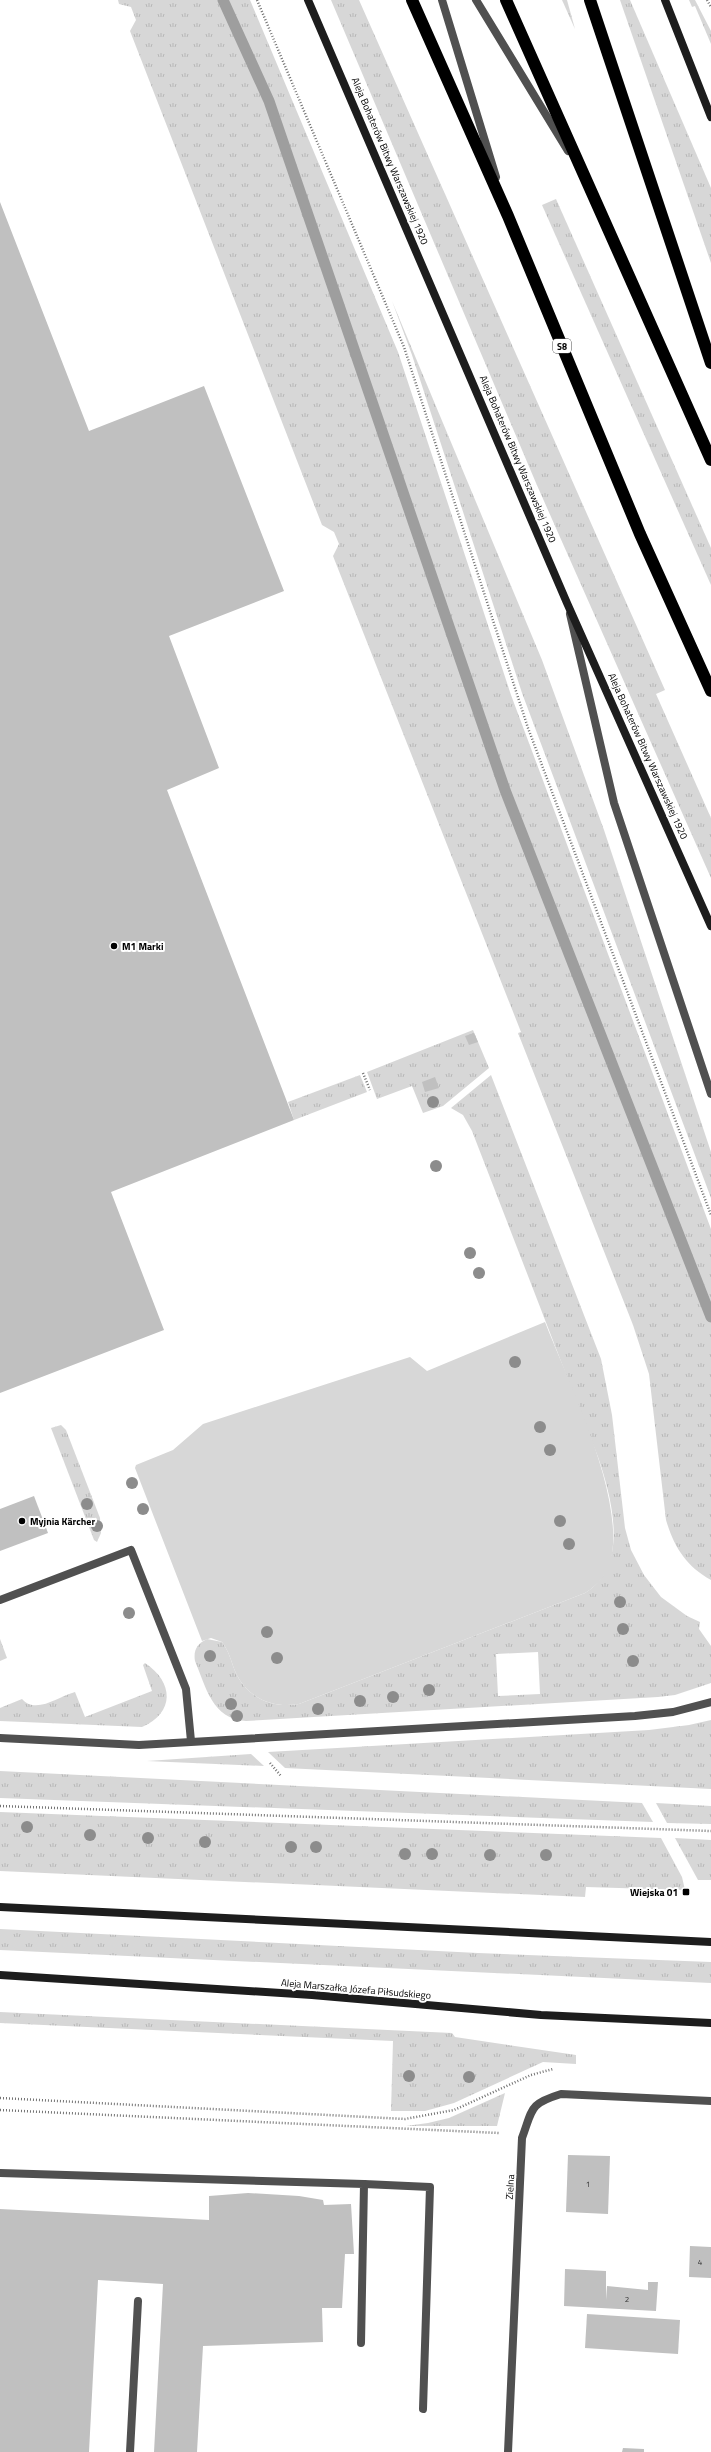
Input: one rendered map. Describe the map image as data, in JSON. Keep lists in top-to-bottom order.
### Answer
{
  "streets": {
    "highway": ["S8"],
    "main road": ["Aleja Bohaterów Bitwy Warszawskiej 1920", "Aleja Marszałka Józefa Piłsudskiego"],
    "street": ["Zielna"]
  },
  "places": {
    "other": ["M1 Marki", "Myjnia Kärcher"],
    "transit": ["Wiejska 01"]
  },
  "house_numbers": ["1", "4", "2"]
}
